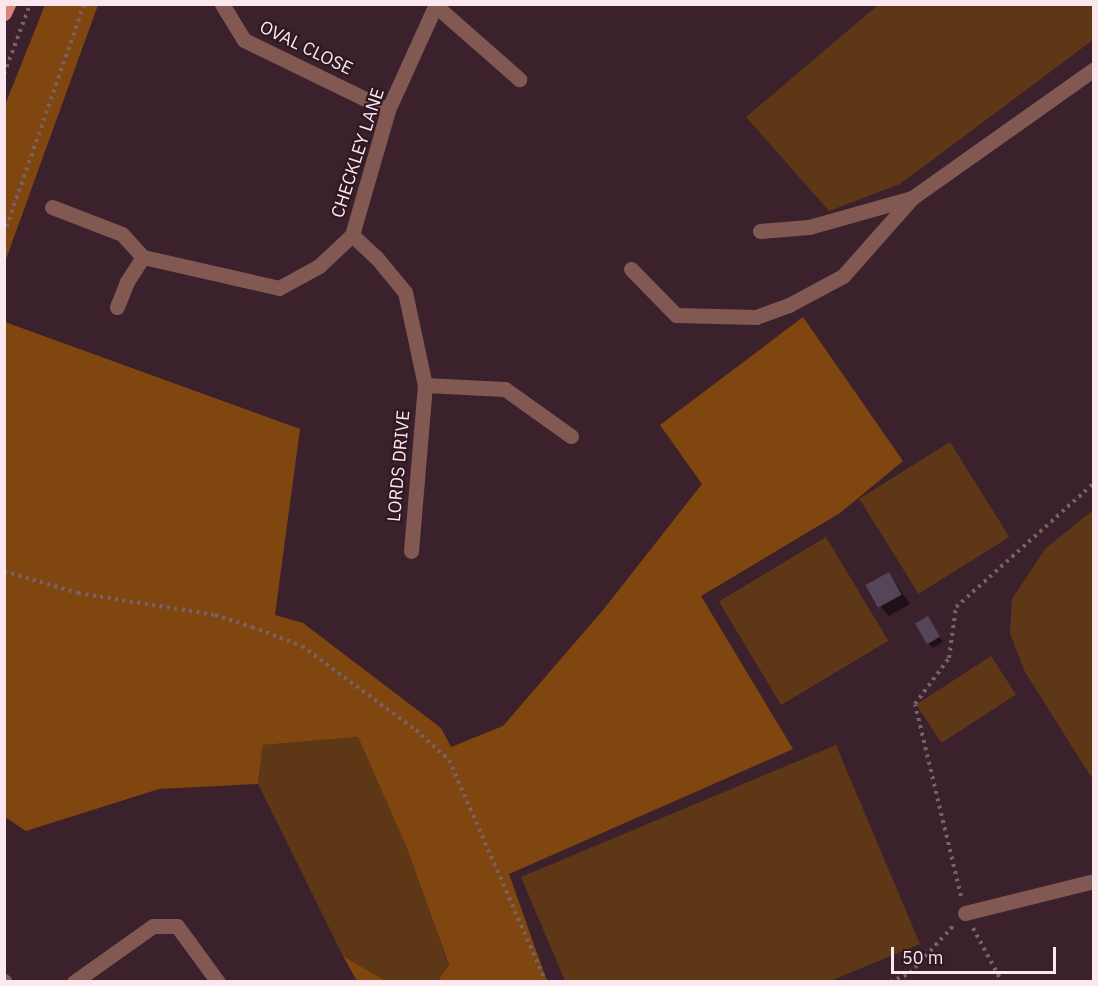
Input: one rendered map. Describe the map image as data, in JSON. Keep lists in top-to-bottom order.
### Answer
{
  "streets": {
    "street": ["OVAL CLOSE", "CHECKLEY LANE", "LORDS DRIVE"]
  },
  "crossings": [
    ["OVAL CLOSE", "CHECKLEY LANE"],
    ["CHECKLEY LANE", "LORDS DRIVE"]
  ],
  "scale_bar": "50 m"
}
